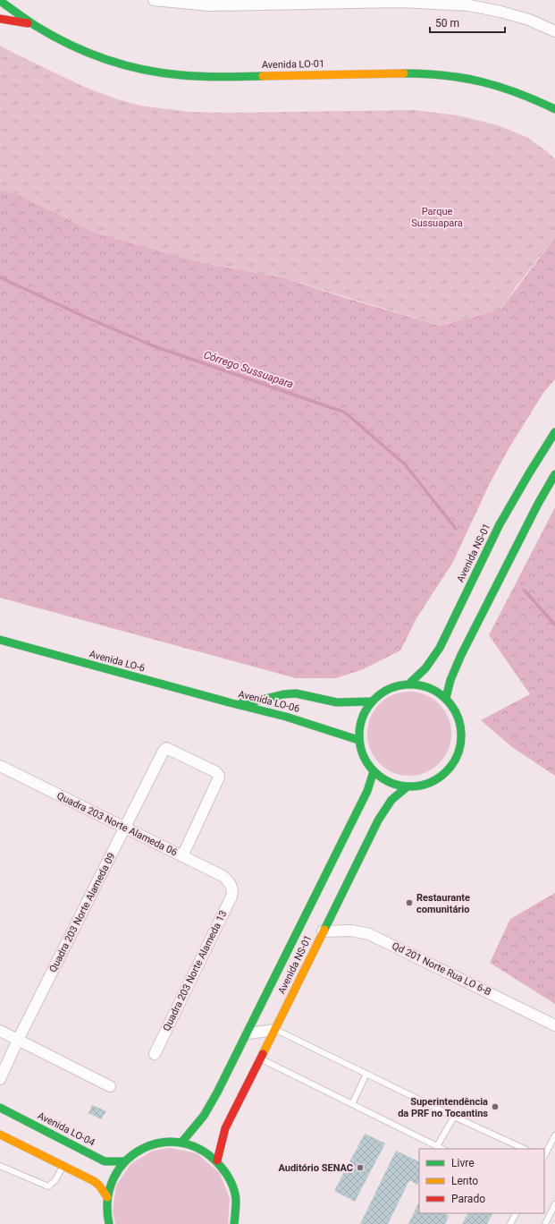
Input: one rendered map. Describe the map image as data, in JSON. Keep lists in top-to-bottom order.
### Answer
{
  "streets": {
    "street": [
      "Avenida LO-01",
      "Avenida NS-01",
      "Avenida LO-6",
      "Avenida LO-06",
      "Quadra 203 Norte Alameda 06",
      "Quadra 203 Norte Alameda 09",
      "Qd 201 Norte Rua LO 6-B",
      "Quadra 203 Norte Alameda 13",
      "Avenida LO-04"
    ]
  },
  "crossings": [
    ["Avenida NS-01", "Avenida LO-06"],
    ["Avenida NS-01", "Qd 201 Norte Rua LO 6-B"],
    ["Avenida LO-6", "Avenida LO-06"],
    ["Quadra 203 Norte Alameda 06", "Quadra 203 Norte Alameda 09"],
    ["Quadra 203 Norte Alameda 06", "Quadra 203 Norte Alameda 13"]
  ],
  "water": ["Córrego Sussuapara"],
  "parks": ["Parque Sussuapara"],
  "places": ["Restaurante comunitário", "Superintendência da PRF no Tocantins", "Auditório SENAC"],
  "legend": ["Livre", "Lento", "Parado"],
  "scale_bar": "50 m"
}
